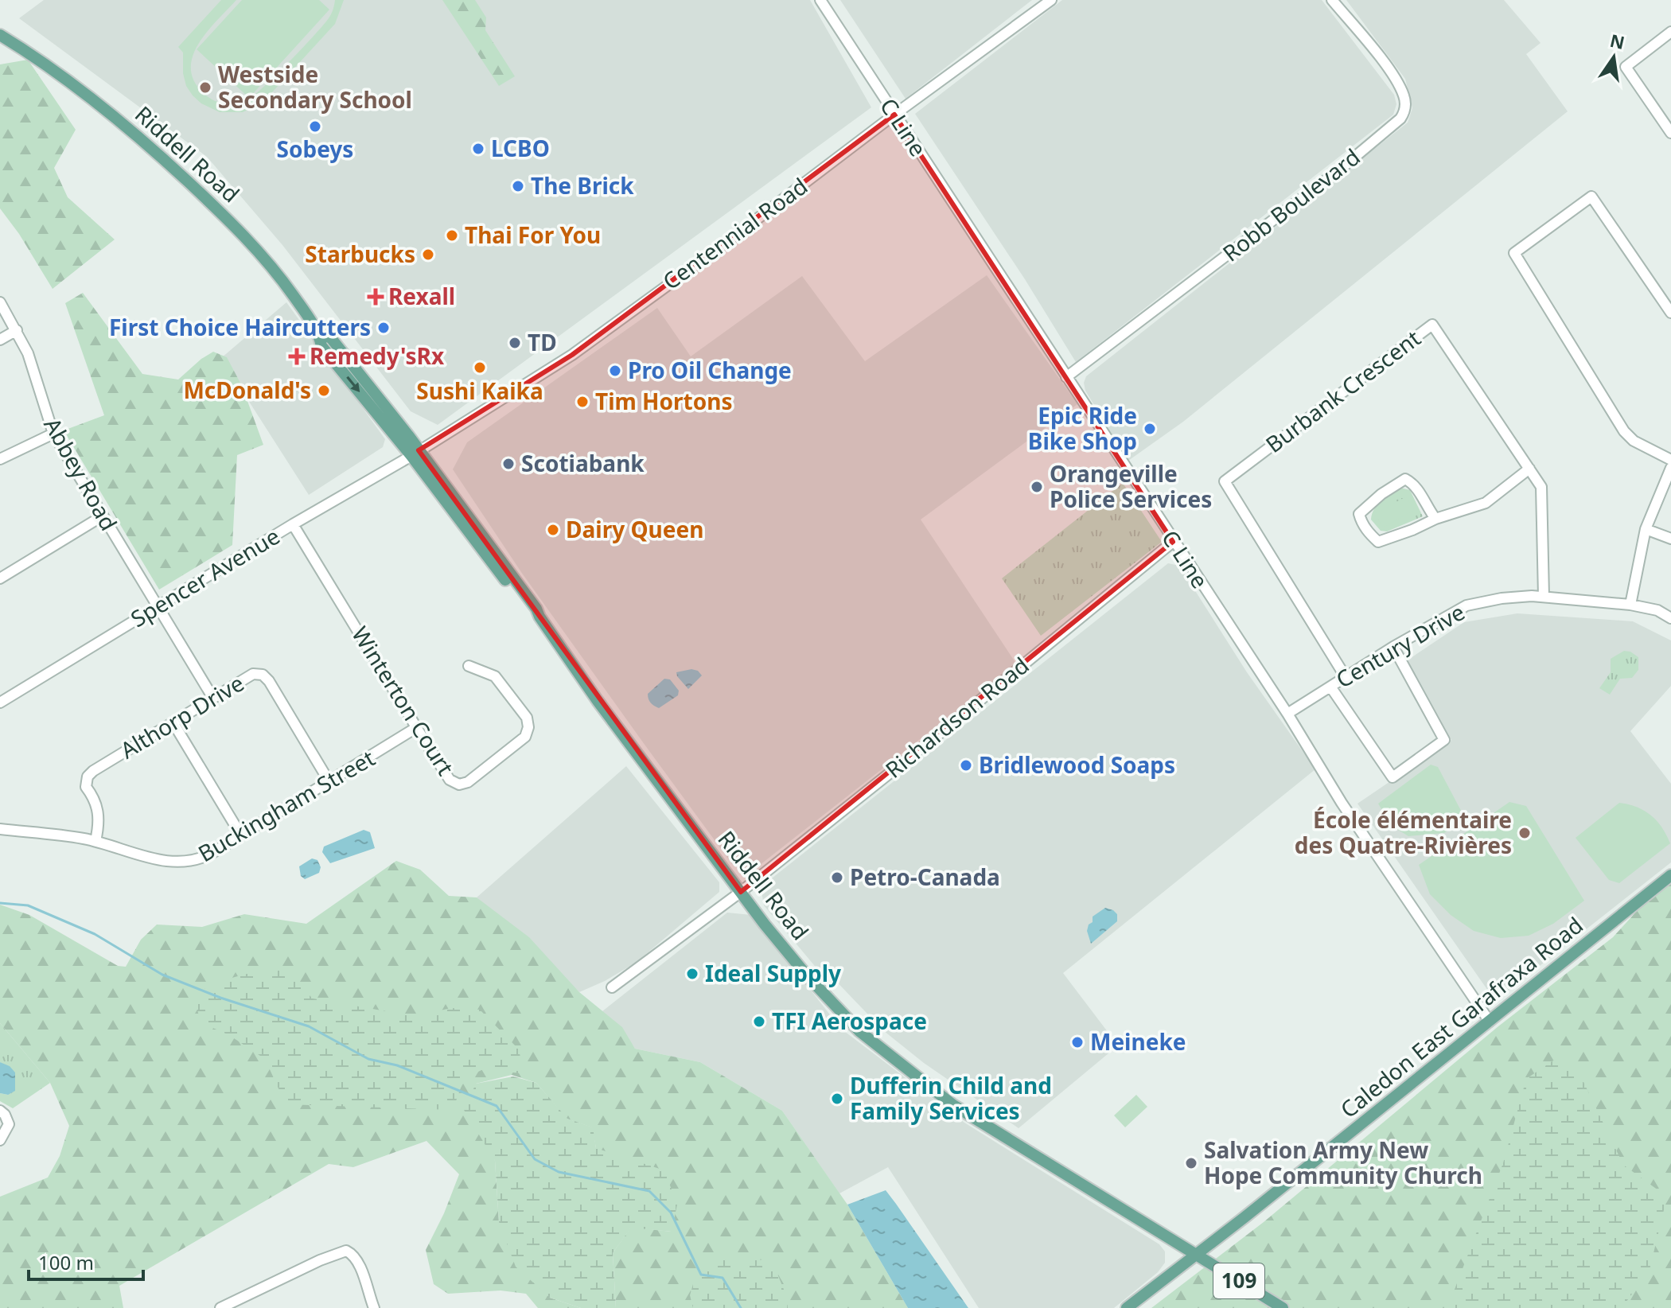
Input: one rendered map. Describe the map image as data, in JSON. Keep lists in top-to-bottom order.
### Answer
{
  "streets": {
    "main road": ["Riddell Road", "Caledon East Garafraxa Road", "109"],
    "street": [
      "C Line",
      "Robb Boulevard",
      "Centennial Road",
      "Burbank Crescent",
      "Abbey Road",
      "Spencer Avenue",
      "Century Drive",
      "Winterton Court",
      "Althorp Drive",
      "Richardson Road",
      "Buckingham Street"
    ]
  },
  "crossings": [
    ["C Line", "Robb Boulevard"],
    ["C Line", "Centennial Road"],
    ["C Line", "Century Drive"],
    ["C Line", "Richardson Road"],
    ["C Line", "Caledon East Garafraxa Road"],
    ["Riddell Road", "Centennial Road"],
    ["Riddell Road", "Spencer Avenue"],
    ["Riddell Road", "Richardson Road"],
    ["Riddell Road", "Caledon East Garafraxa Road"],
    ["Riddell Road", "109"],
    ["Centennial Road", "Spencer Avenue"],
    ["Burbank Crescent", "Century Drive"],
    ["Abbey Road", "Spencer Avenue"],
    ["Abbey Road", "Althorp Drive"],
    ["Spencer Avenue", "Winterton Court"],
    ["Winterton Court", "Buckingham Street"],
    ["Althorp Drive", "Buckingham Street"],
    ["Caledon East Garafraxa Road", "109"]
  ],
  "places": {
    "other": [
      "Westside Secondary School",
      "Sobeys",
      "LCBO",
      "The Brick",
      "Thai For You",
      "Starbucks",
      "First Choice Haircutters",
      "TD",
      "Sushi Kaika",
      "Pro Oil Change",
      "McDonald's",
      "Tim Hortons",
      "Epic Ride Bike Shop",
      "Scotiabank",
      "Orangeville Police Services",
      "Dairy Queen",
      "Bridlewood Soaps",
      "École élémentaire des Quatre-Rivières",
      "Petro-Canada",
      "Ideal Supply",
      "TFI Aerospace",
      "Meineke",
      "Dufferin Child and Family Services",
      "Salvation Army New Hope Community Church"
    ],
    "health": ["Rexall", "Remedy'sRx"]
  },
  "scale_bar": "100 m",
  "north": "top"
}
